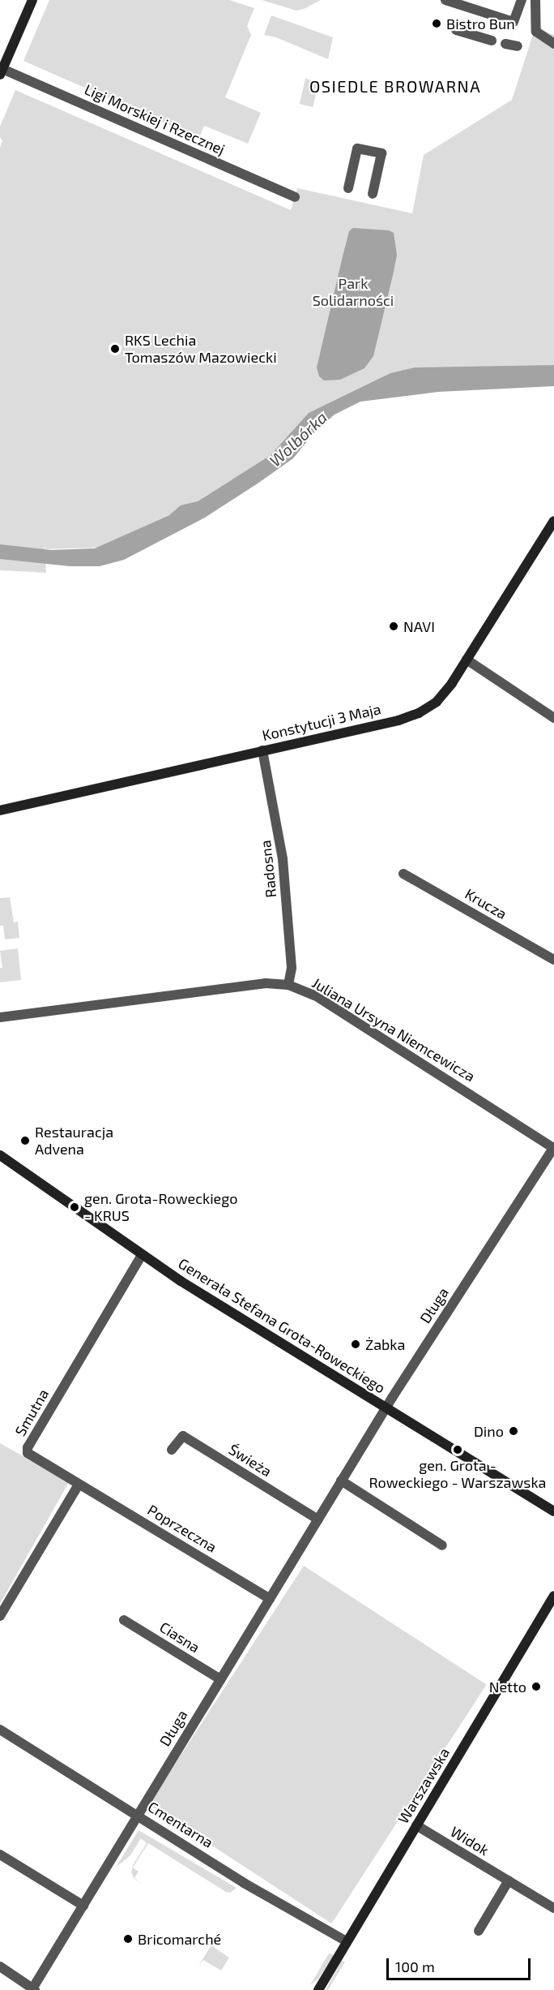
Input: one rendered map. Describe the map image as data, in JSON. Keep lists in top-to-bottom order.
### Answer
{
  "streets": {
    "street": [
      "Ligi Morskiej i Rzecznej",
      "Konstytucji 3 Maja",
      "Radosna",
      "Krucza",
      "Juliana Ursyna Niemcewicza",
      "Długa",
      "Generała Stefana Grota-Roweckiego",
      "Smutna",
      "Świeża",
      "Poprzeczna",
      "Ciasna",
      "Warszawska",
      "Cmentarna",
      "Widok"
    ]
  },
  "crossings": [
    ["Konstytucji 3 Maja", "Radosna"],
    ["Radosna", "Juliana Ursyna Niemcewicza"],
    ["Juliana Ursyna Niemcewicza", "Długa"],
    ["Długa", "Generała Stefana Grota-Roweckiego"],
    ["Długa", "Świeża"],
    ["Długa", "Poprzeczna"],
    ["Długa", "Ciasna"],
    ["Długa", "Cmentarna"],
    ["Generała Stefana Grota-Roweckiego", "Smutna"],
    ["Smutna", "Poprzeczna"],
    ["Warszawska", "Cmentarna"],
    ["Warszawska", "Widok"]
  ],
  "districts": ["OSIEDLE BROWARNA"],
  "water": ["Wolbórka"],
  "parks": ["Park Solidarności"],
  "places": [
    "Bistro Bun",
    "RKS Lechia Tomaszów Mazowiecki",
    "NAVI",
    "Restauracja Advena",
    "gen. Grota-Roweckiego - KRUS",
    "Żabka",
    "Dino",
    "gen. Grota - Roweckiego - Warszawska",
    "Netto",
    "Bricomarché"
  ],
  "scale_bar": "100 m"
}
